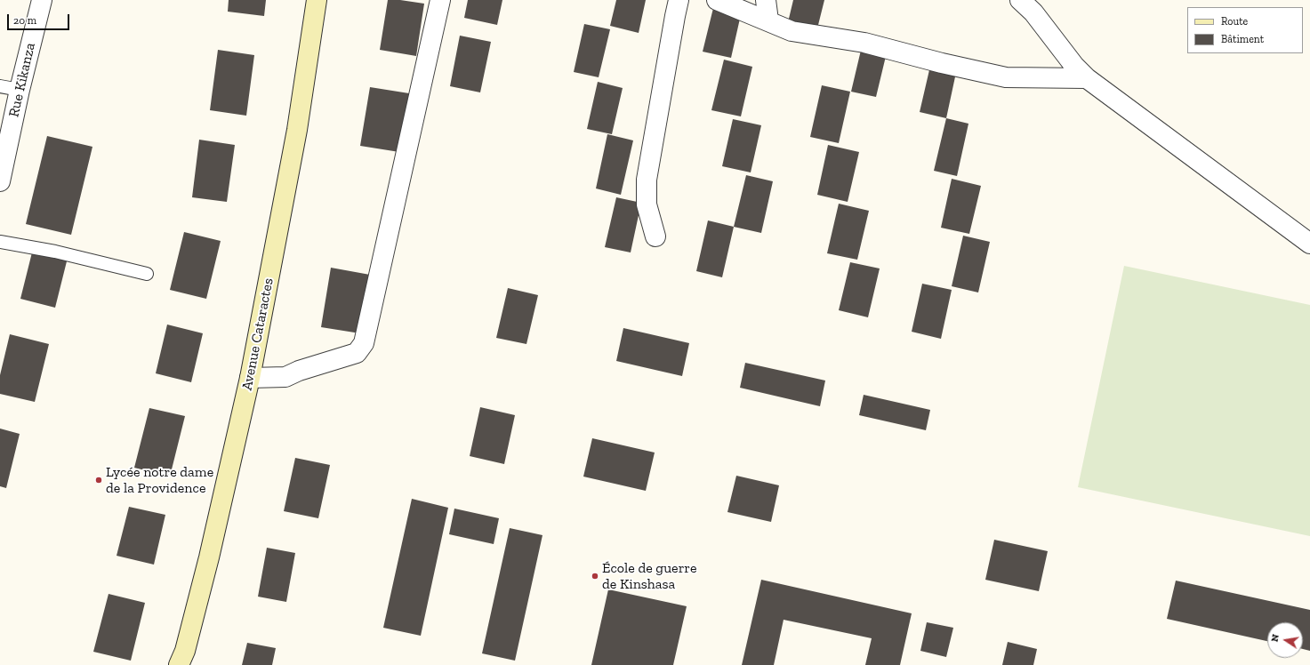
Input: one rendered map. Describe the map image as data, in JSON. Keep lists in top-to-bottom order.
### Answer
{
  "streets": {
    "street": ["Rue Kikanza", "Avenue Cataractes"]
  },
  "places": ["Lycée notre dame de la Providence", "École de guerre de Kinshasa"],
  "legend": ["Route", "Bâtiment"],
  "scale_bar": "20 m",
  "north": "left"
}
